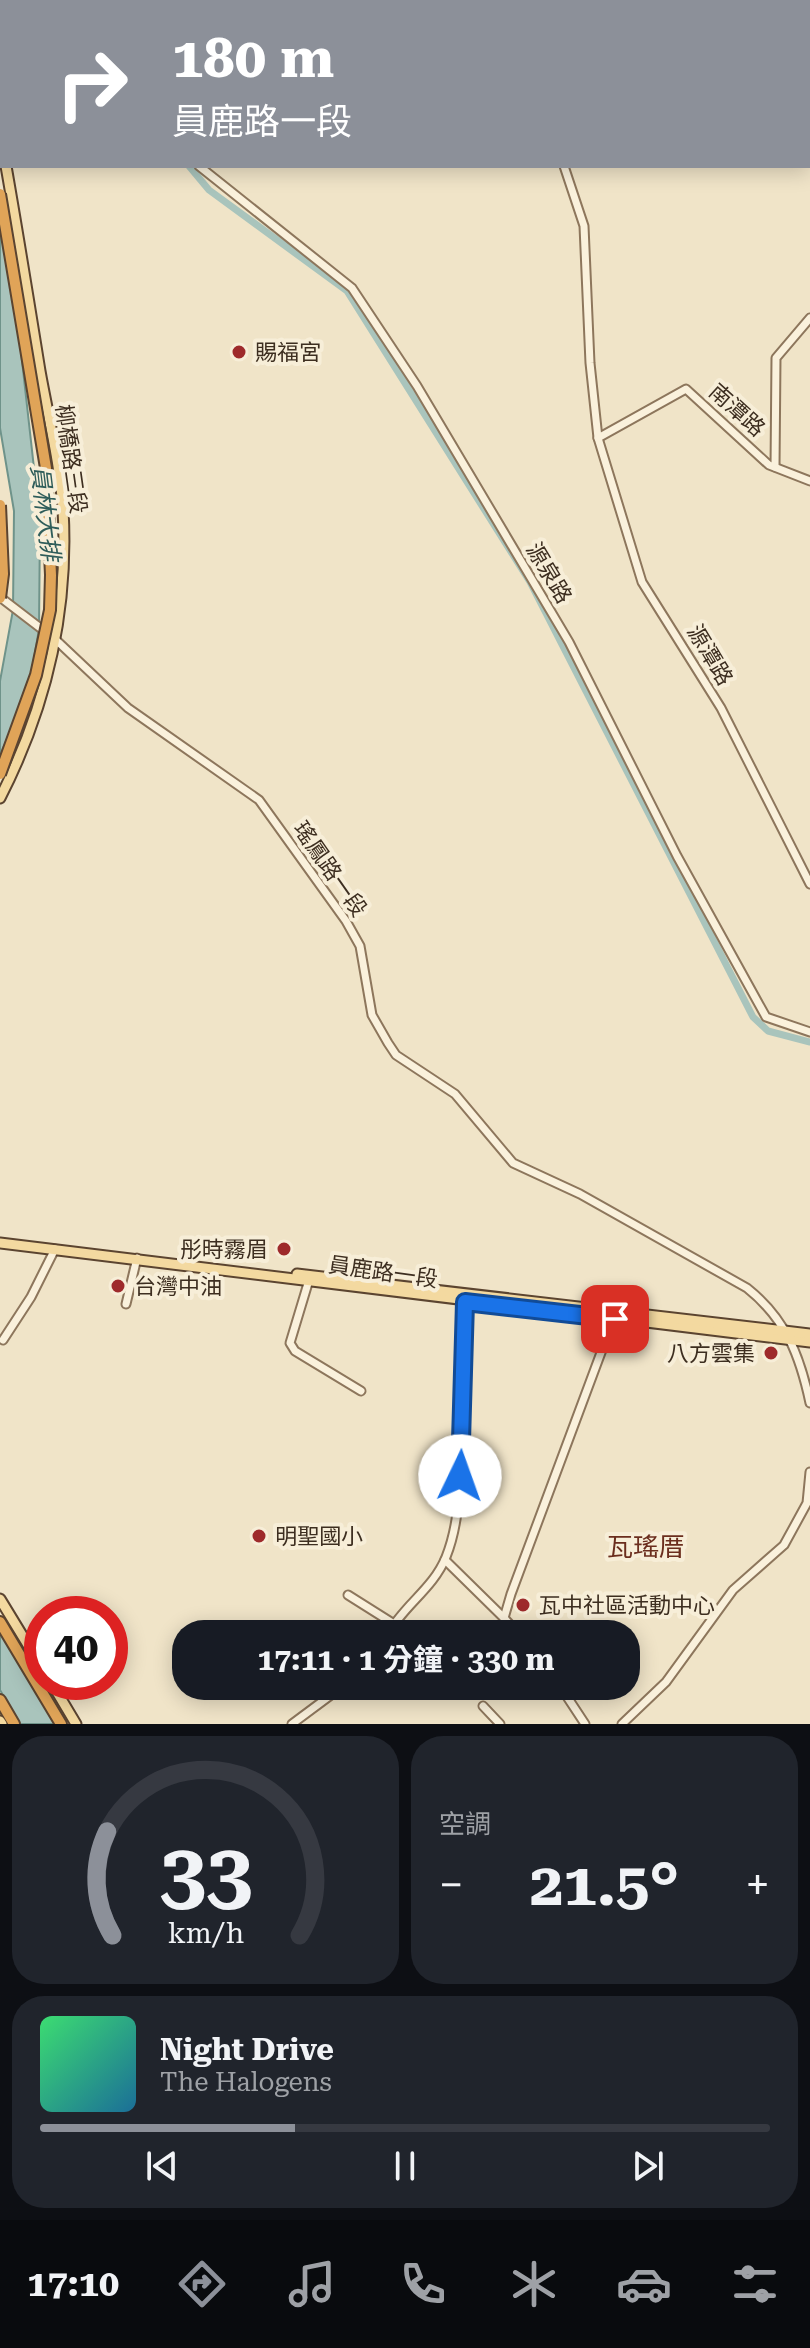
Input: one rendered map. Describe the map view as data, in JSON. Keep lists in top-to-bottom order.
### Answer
{
  "streets": {
    "main road": ["柳橋路三段", "員鹿路一段"],
    "street": [
      "南潭路",
      "源泉路",
      "源潭路",
      "瑤鳳路一段"
    ]
  },
  "crossings": [
    ["南潭路", "源潭路"],
    ["柳橋路三段", "瑤鳳路一段"],
    ["瑤鳳路一段", "員鹿路一段"]
  ],
  "districts": ["瓦瑤厝"],
  "water": ["員林大排"],
  "places": [
    "賜福宮",
    "彤時霧眉",
    "台灣中油",
    "八方雲集",
    "明聖國小",
    "瓦中社區活動中心"
  ],
  "page": {
    "turn": ["180 m", "員鹿路一段"],
    "limit": "40",
    "trip": "17:11 · 1 分鐘 · 330 m",
    "tile": "空調",
    "heat": ["−", "21.5°", "+"],
    "song": ["Night Drive", "The Halogens"],
    "tabs": "17:10",
    "gauge": ["33", "km/h"]
  }
}
